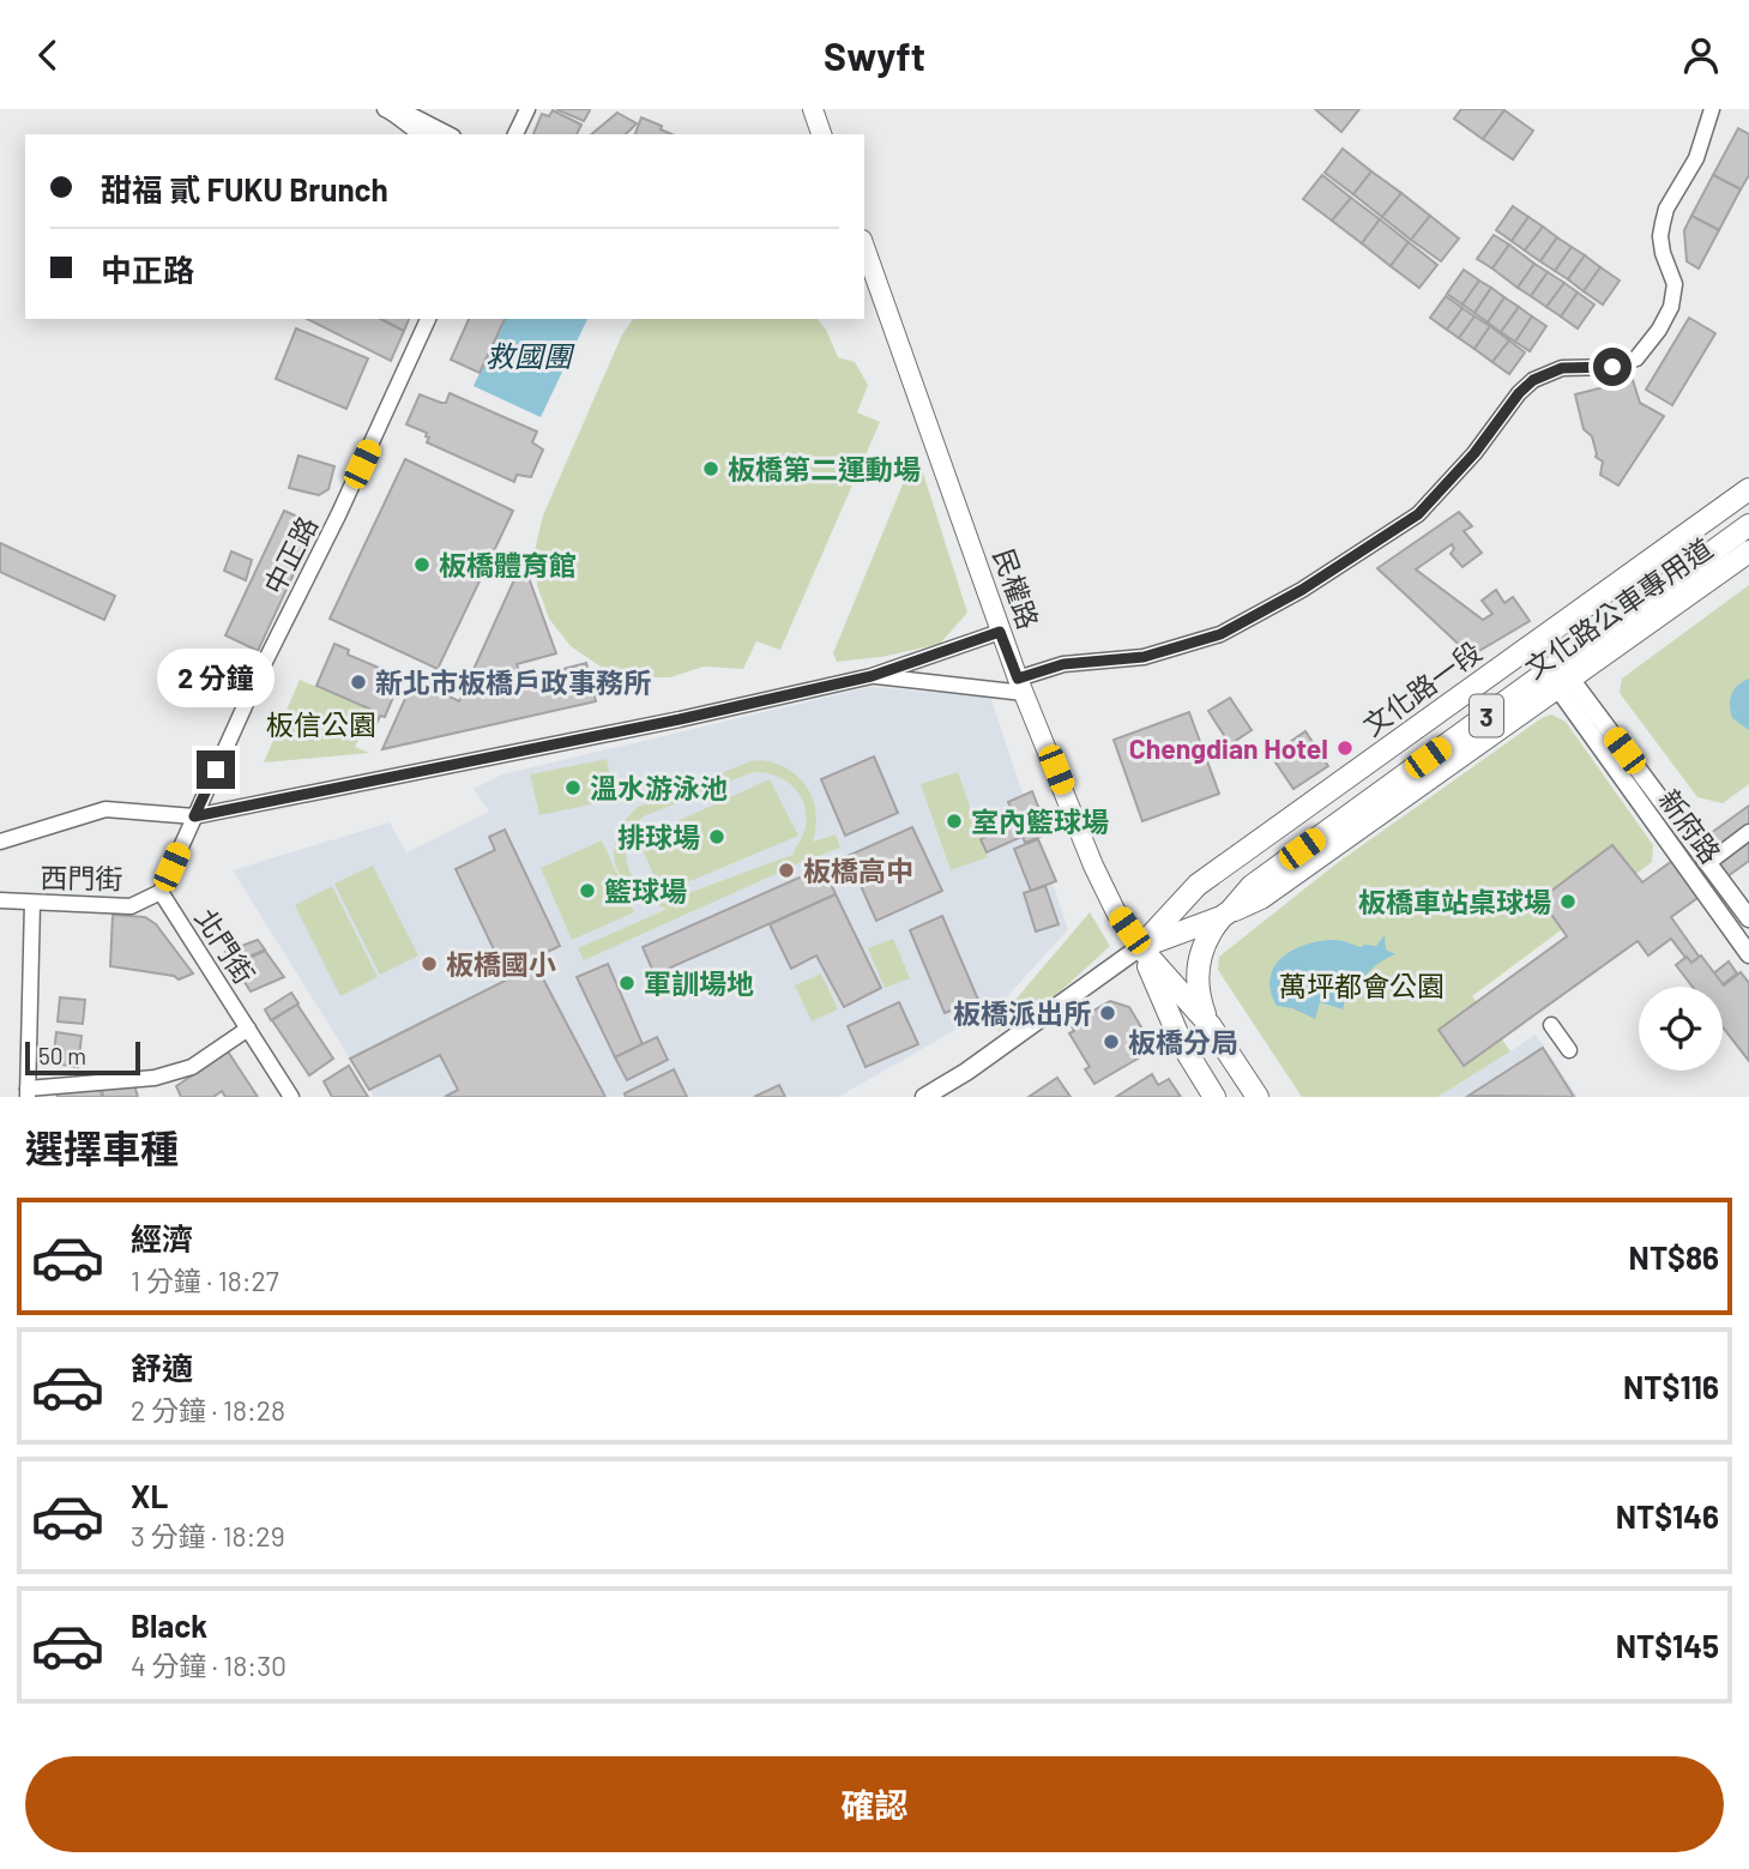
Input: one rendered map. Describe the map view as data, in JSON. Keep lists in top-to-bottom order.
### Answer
{
  "streets": {
    "main road": [
      "民權路",
      "文化路公車專用道",
      "文化路一段",
      "3"
    ],
    "street": [
      "中正路",
      "新府路",
      "西門街",
      "北門街"
    ]
  },
  "crossings": [
    ["中正路", "西門街"],
    ["中正路", "北門街"],
    ["民權路", "文化路一段"],
    ["文化路公車專用道", "文化路一段"],
    ["文化路公車專用道", "3"],
    ["文化路公車專用道", "新府路"],
    ["文化路一段", "新府路"],
    ["3", "新府路"],
    ["西門街", "北門街"]
  ],
  "water": ["救國團"],
  "parks": ["板信公園", "萬坪都會公園"],
  "places": [
    "板橋第二運動場",
    "板橋體育館",
    "新北市板橋戶政事務所",
    "Chengdian Hotel",
    "溫水游泳池",
    "室內籃球場",
    "排球場",
    "板橋高中",
    "籃球場",
    "板橋車站桌球場",
    "板橋國小",
    "軍訓場地",
    "板橋派出所",
    "板橋分局"
  ],
  "scale_bar": "50 m",
  "page": {
    "header": "Swyft",
    "banner": ["甜福 貳 FUKU Brunch", "中正路"],
    "bubble": "2 分鐘",
    "scale": "50 m",
    "heading": "選擇車種",
    "list": [
      {
        "name": "經濟",
        "note": "1 分鐘 · 18:27",
        "value": "NT$86"
      },
      {
        "name": "舒適",
        "note": "2 分鐘 · 18:28",
        "value": "NT$116"
      },
      {
        "name": "XL",
        "note": "3 分鐘 · 18:29",
        "value": "NT$146"
      },
      {
        "name": "Black",
        "note": "4 分鐘 · 18:30",
        "value": "NT$145"
      }
    ],
    "buttons": "確認"
  }
}
